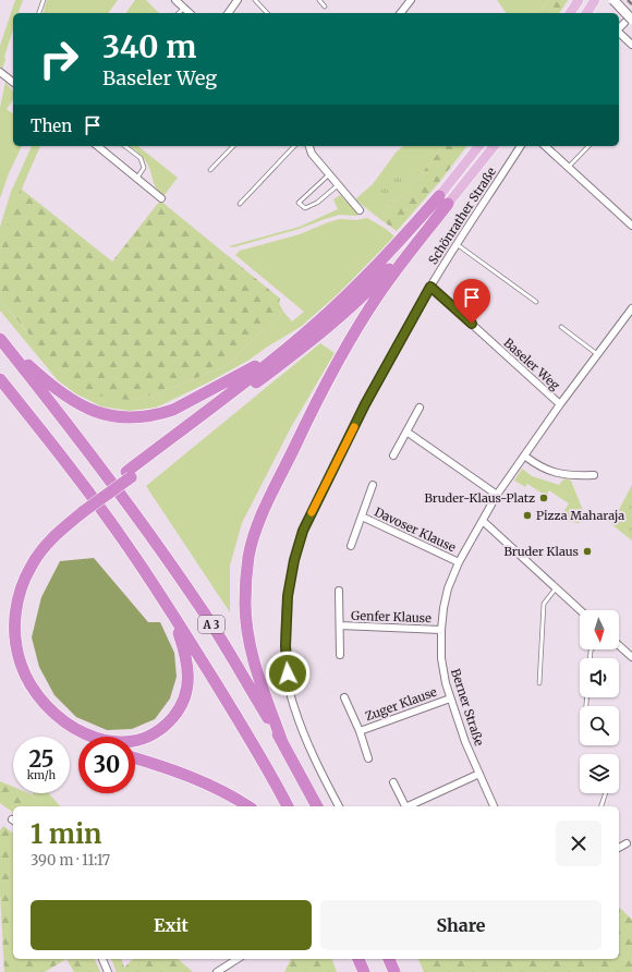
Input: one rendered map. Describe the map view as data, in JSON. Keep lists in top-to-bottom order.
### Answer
{
  "streets": {
    "highway": ["A 3"],
    "street": [
      "Schönrather Straße",
      "Baseler Weg",
      "Davoser Klause",
      "Genfer Klause",
      "Zuger Klause",
      "Berner Straße"
    ]
  },
  "crossings": [
    ["Schönrather Straße", "Baseler Weg"],
    ["Baseler Weg", "Berner Straße"],
    ["Davoser Klause", "Berner Straße"],
    ["Genfer Klause", "Berner Straße"],
    ["Zuger Klause", "Berner Straße"]
  ],
  "places": ["Bruder-Klaus-Platz", "Pizza Maharaja", "Bruder Klaus"],
  "north": "bottom",
  "page": {
    "turn": ["340 m", "Baseler Weg"],
    "then": "Then",
    "speed": "25 km/h",
    "limit": "30",
    "heading": ["1 min", "390 m · 11:17"],
    "buttons": ["Exit", "Share"]
  }
}
